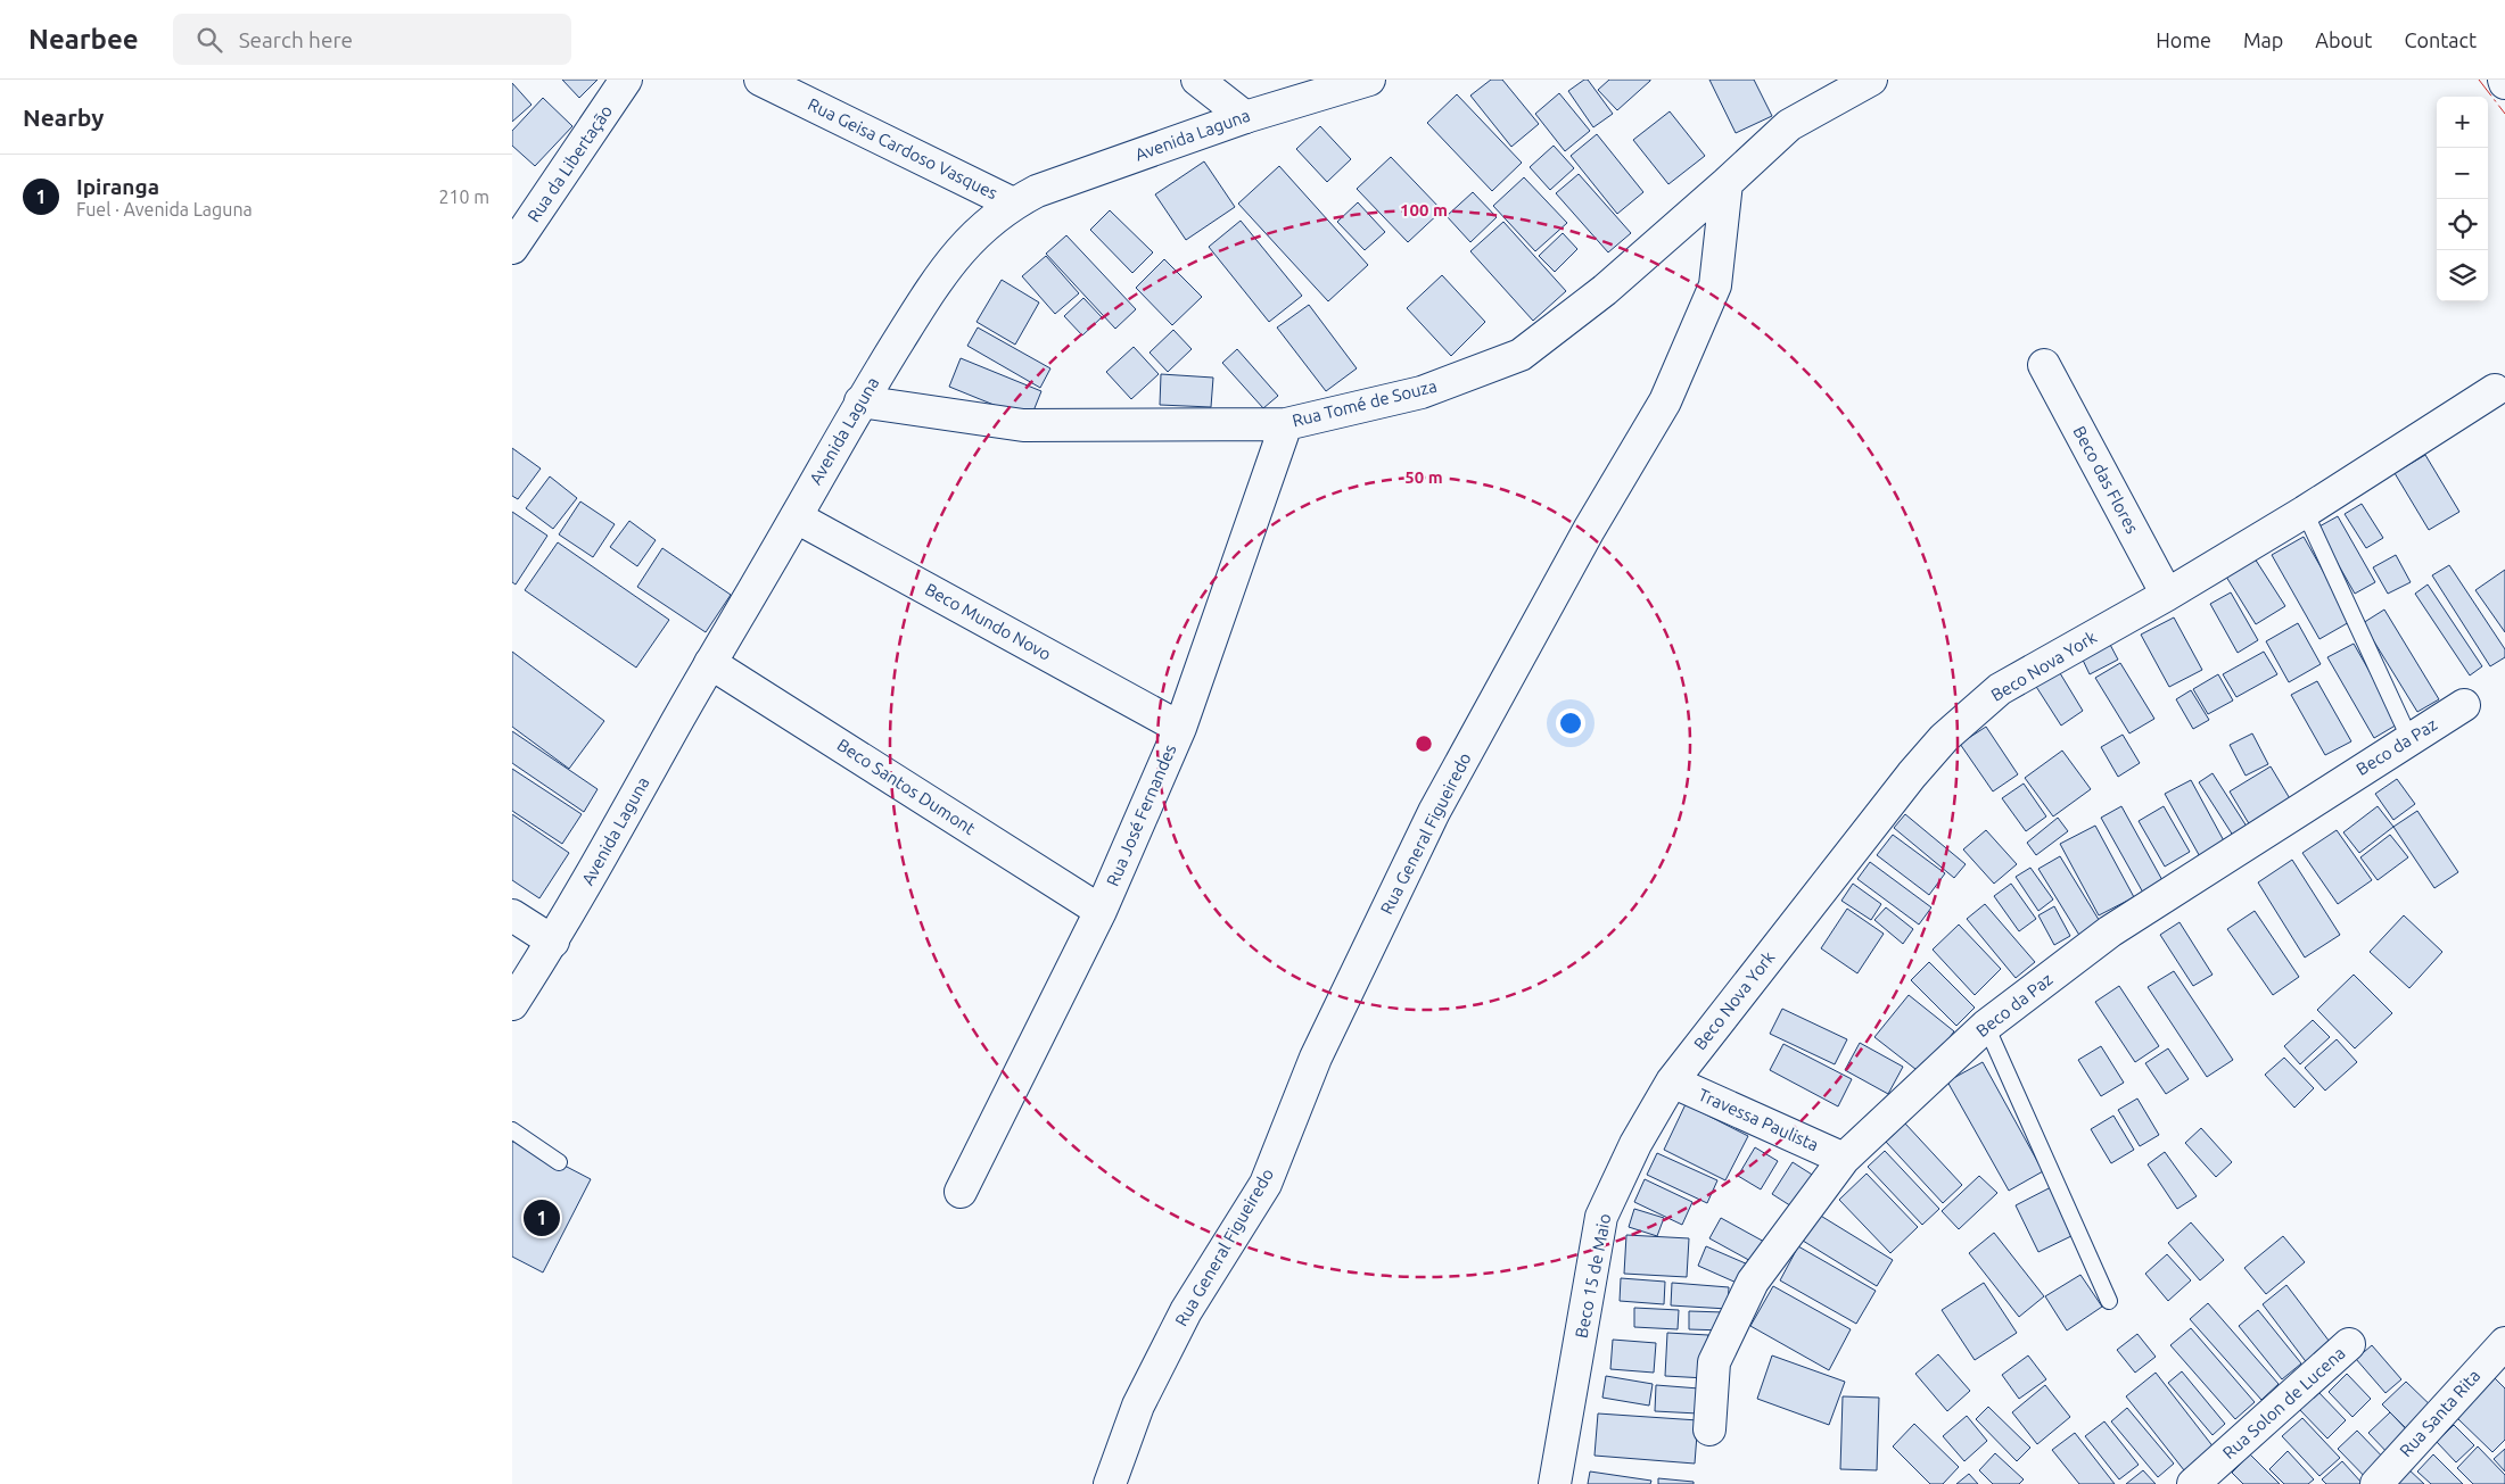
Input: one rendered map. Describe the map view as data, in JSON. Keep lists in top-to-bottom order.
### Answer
{
  "streets": {
    "street": [
      "Avenida Laguna",
      "Rua Geisa Cardoso Vasques",
      "Rua da Libertação",
      "Rua Tomé de Souza",
      "Beco das Flores",
      "Beco Mundo Novo",
      "Beco Nova York",
      "Beco da Paz",
      "Beco Santos Dumont",
      "Rua José Fernandes",
      "Rua General Figueiredo",
      "Travessa Paulista",
      "Beco 15 de Maio",
      "Rua Solon de Lucena",
      "Rua Santa Rita"
    ]
  },
  "crossings": [
    ["Avenida Laguna", "Rua Geisa Cardoso Vasques"],
    ["Avenida Laguna", "Rua Tomé de Souza"],
    ["Avenida Laguna", "Beco Mundo Novo"],
    ["Avenida Laguna", "Beco Santos Dumont"],
    ["Rua Tomé de Souza", "Rua José Fernandes"],
    ["Rua Tomé de Souza", "Rua General Figueiredo"],
    ["Beco das Flores", "Beco Nova York"],
    ["Beco Mundo Novo", "Rua José Fernandes"],
    ["Beco Nova York", "Travessa Paulista"],
    ["Beco Nova York", "Beco 15 de Maio"],
    ["Beco da Paz", "Travessa Paulista"],
    ["Beco Santos Dumont", "Rua José Fernandes"],
    ["Travessa Paulista", "Beco 15 de Maio"]
  ],
  "page": {
    "header": "Nearbee",
    "search": "Search here",
    "nav": [
      "Home",
      "Map",
      "About",
      "Contact"
    ],
    "heading": "Nearby",
    "map_buttons": ["+", "−"],
    "list": [
      {
        "mark": "1",
        "name": "Ipiranga",
        "note": "Fuel · Avenida Laguna",
        "value": "210 m"
      }
    ],
    "pins": "1"
  },
  "rings": ["100 m", "50 m"]
}
